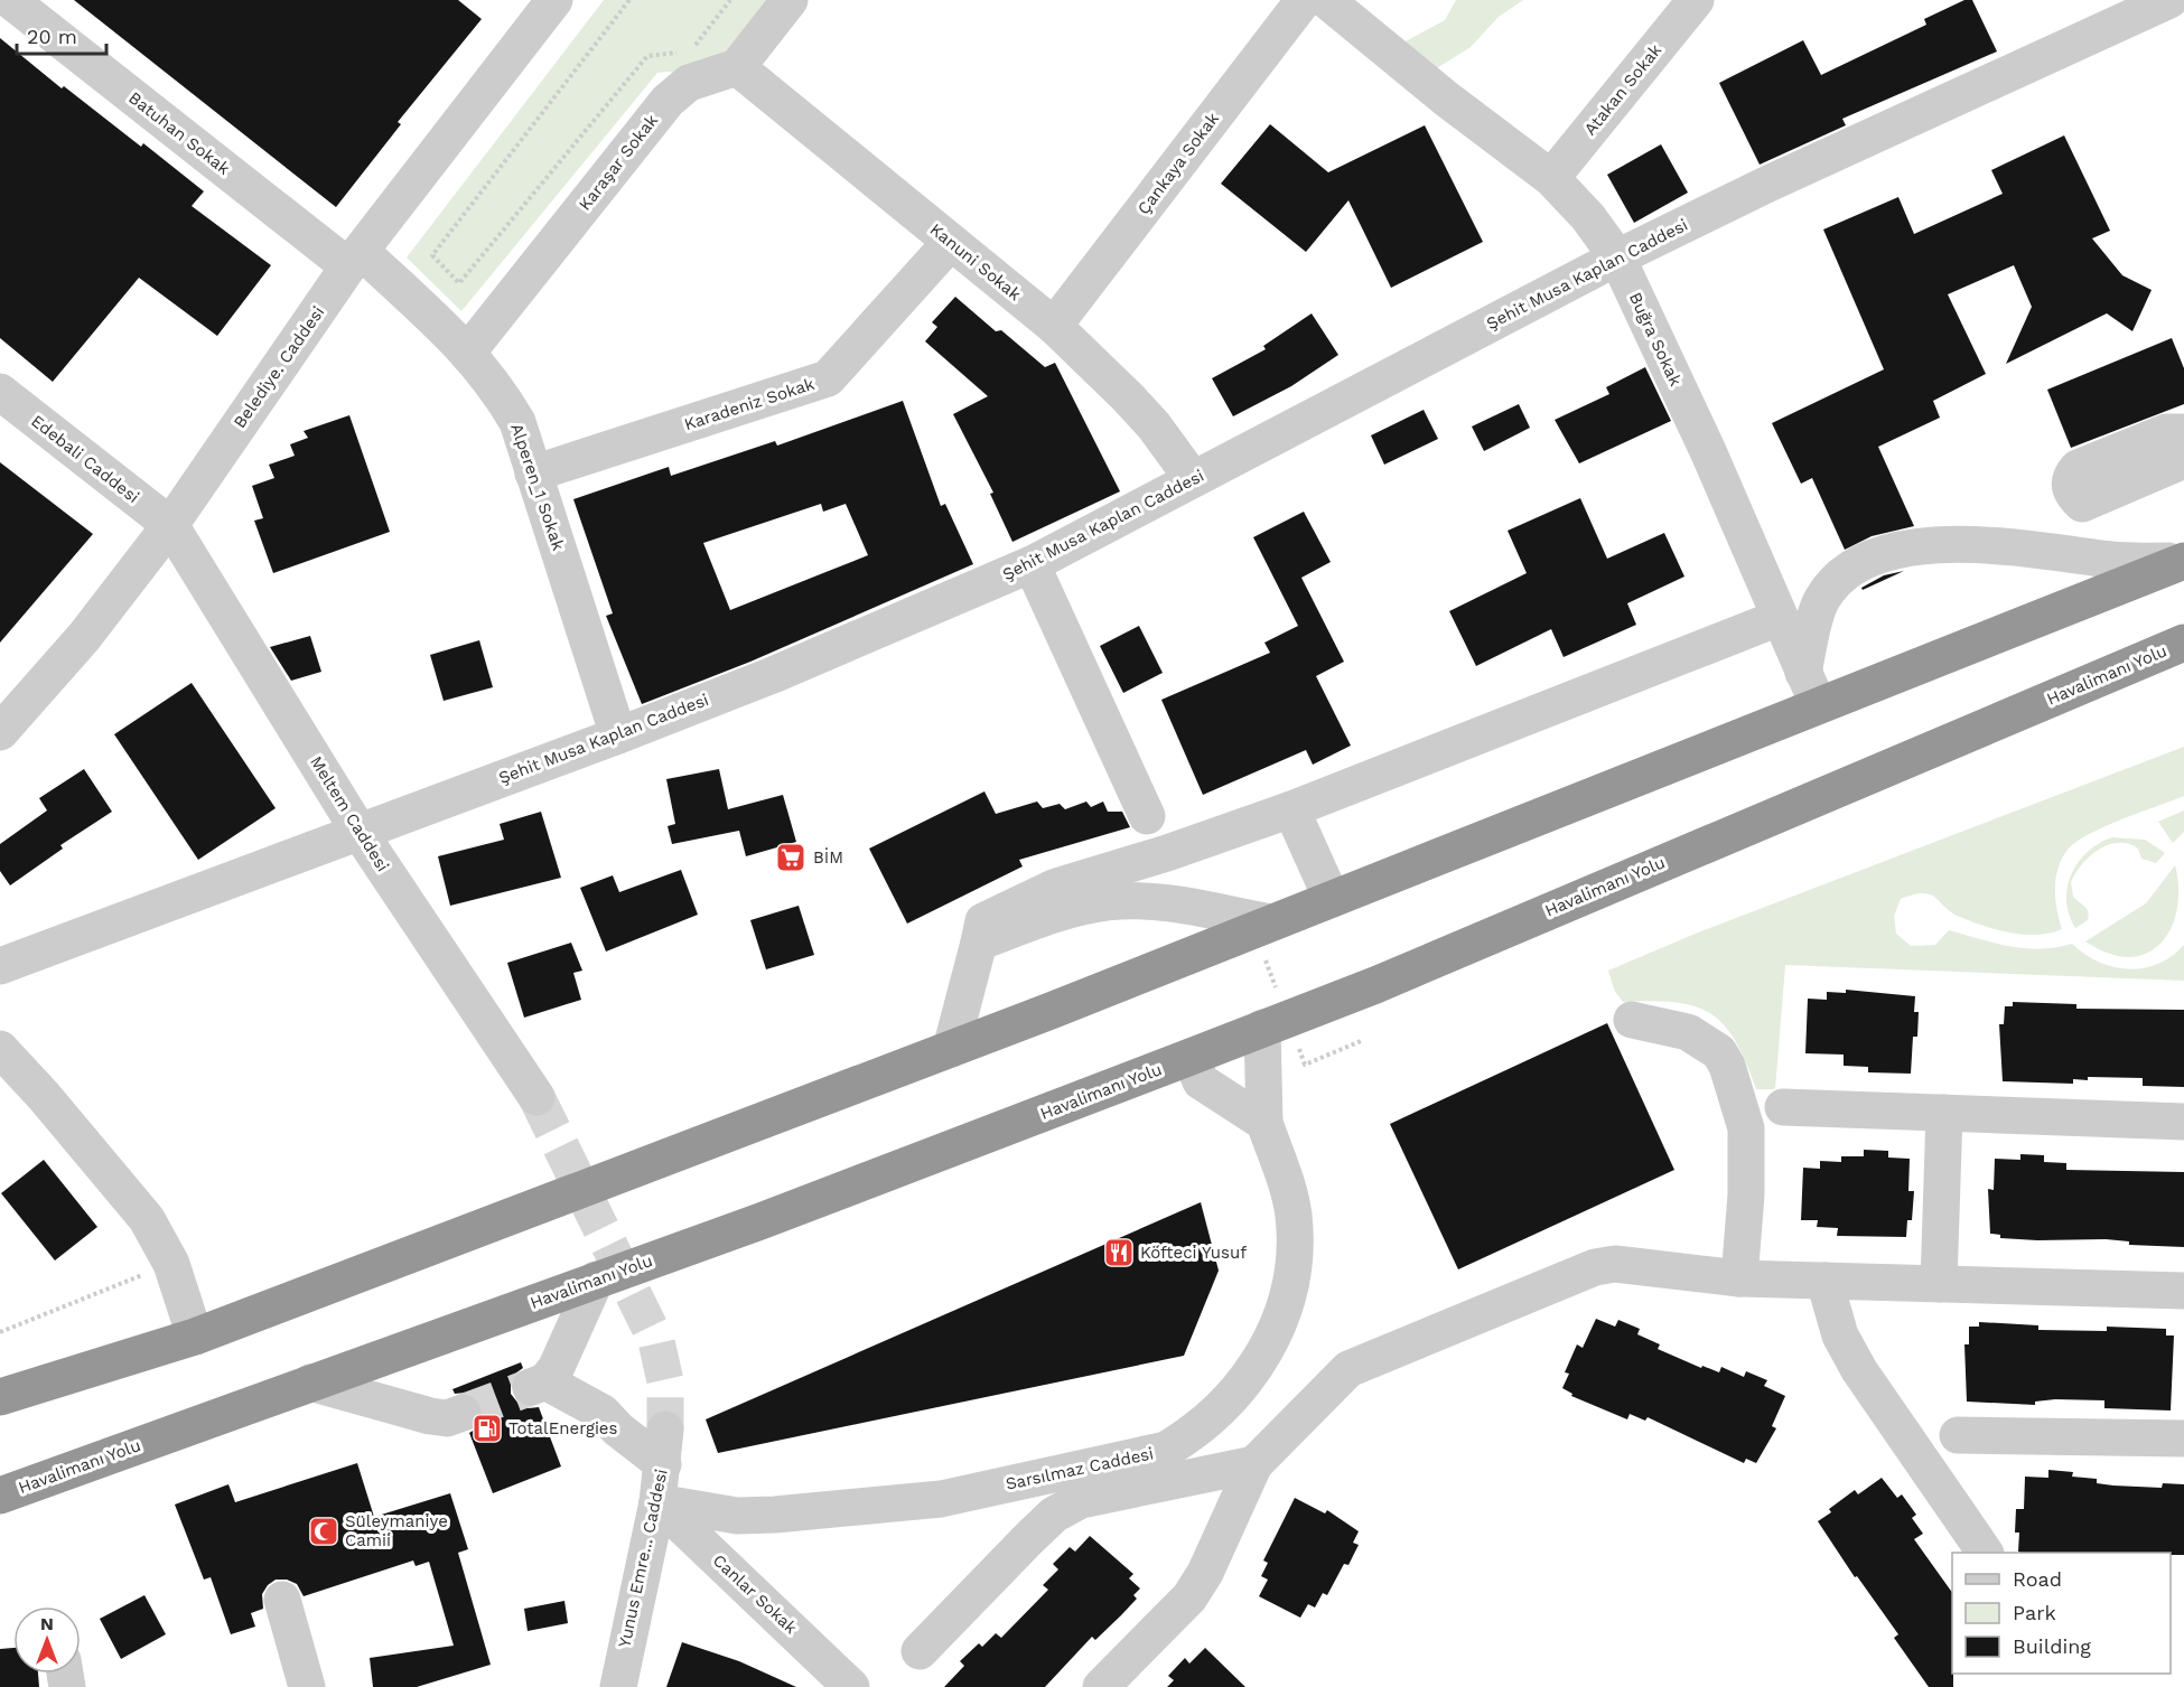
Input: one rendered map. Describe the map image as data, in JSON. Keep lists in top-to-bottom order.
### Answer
{
  "streets": {
    "highway": ["Havalimanı Yolu"],
    "street": [
      "Atakan Sokak",
      "Batuhan Sokak",
      "Karaşar Sokak",
      "Çankaya Sokak",
      "Kanuni Sokak",
      "Şehit Musa Kaplan Caddesi",
      "Buğra Sokak",
      "Belediye. Caddesi",
      "Karadeniz Sokak",
      "Edebali Caddesi",
      "Alperen_1 Sokak",
      "Meltem Caddesi",
      "Sarsılmaz Caddesi",
      "Yunus Emre... Caddesi",
      "Canlar Sokak"
    ]
  },
  "crossings": [
    ["Atakan Sokak", "Buğra Sokak"],
    ["Batuhan Sokak", "Belediye. Caddesi"],
    ["Batuhan Sokak", "Alperen_1 Sokak"],
    ["Karaşar Sokak", "Kanuni Sokak"],
    ["Karaşar Sokak", "Alperen_1 Sokak"],
    ["Çankaya Sokak", "Kanuni Sokak"],
    ["Kanuni Sokak", "Şehit Musa Kaplan Caddesi"],
    ["Kanuni Sokak", "Karadeniz Sokak"],
    ["Şehit Musa Kaplan Caddesi", "Buğra Sokak"],
    ["Şehit Musa Kaplan Caddesi", "Alperen_1 Sokak"],
    ["Şehit Musa Kaplan Caddesi", "Meltem Caddesi"],
    ["Belediye. Caddesi", "Edebali Caddesi"],
    ["Belediye. Caddesi", "Alperen_1 Sokak"],
    ["Belediye. Caddesi", "Meltem Caddesi"],
    ["Karadeniz Sokak", "Alperen_1 Sokak"],
    ["Edebali Caddesi", "Meltem Caddesi"],
    ["Havalimanı Yolu", "Sarsılmaz Caddesi"],
    ["Havalimanı Yolu", "Yunus Emre... Caddesi"],
    ["Sarsılmaz Caddesi", "Yunus Emre... Caddesi"],
    ["Sarsılmaz Caddesi", "Canlar Sokak"],
    ["Yunus Emre... Caddesi", "Canlar Sokak"]
  ],
  "places": {
    "supermarket": ["BİM"],
    "restaurant": ["Köfteci Yusuf"],
    "fuel station": ["TotalEnergies"],
    "mosque": ["Süleymaniye Camii"]
  },
  "legend": ["Road", "Park", "Building"],
  "scale_bar": "20 m",
  "north": "top"
}
